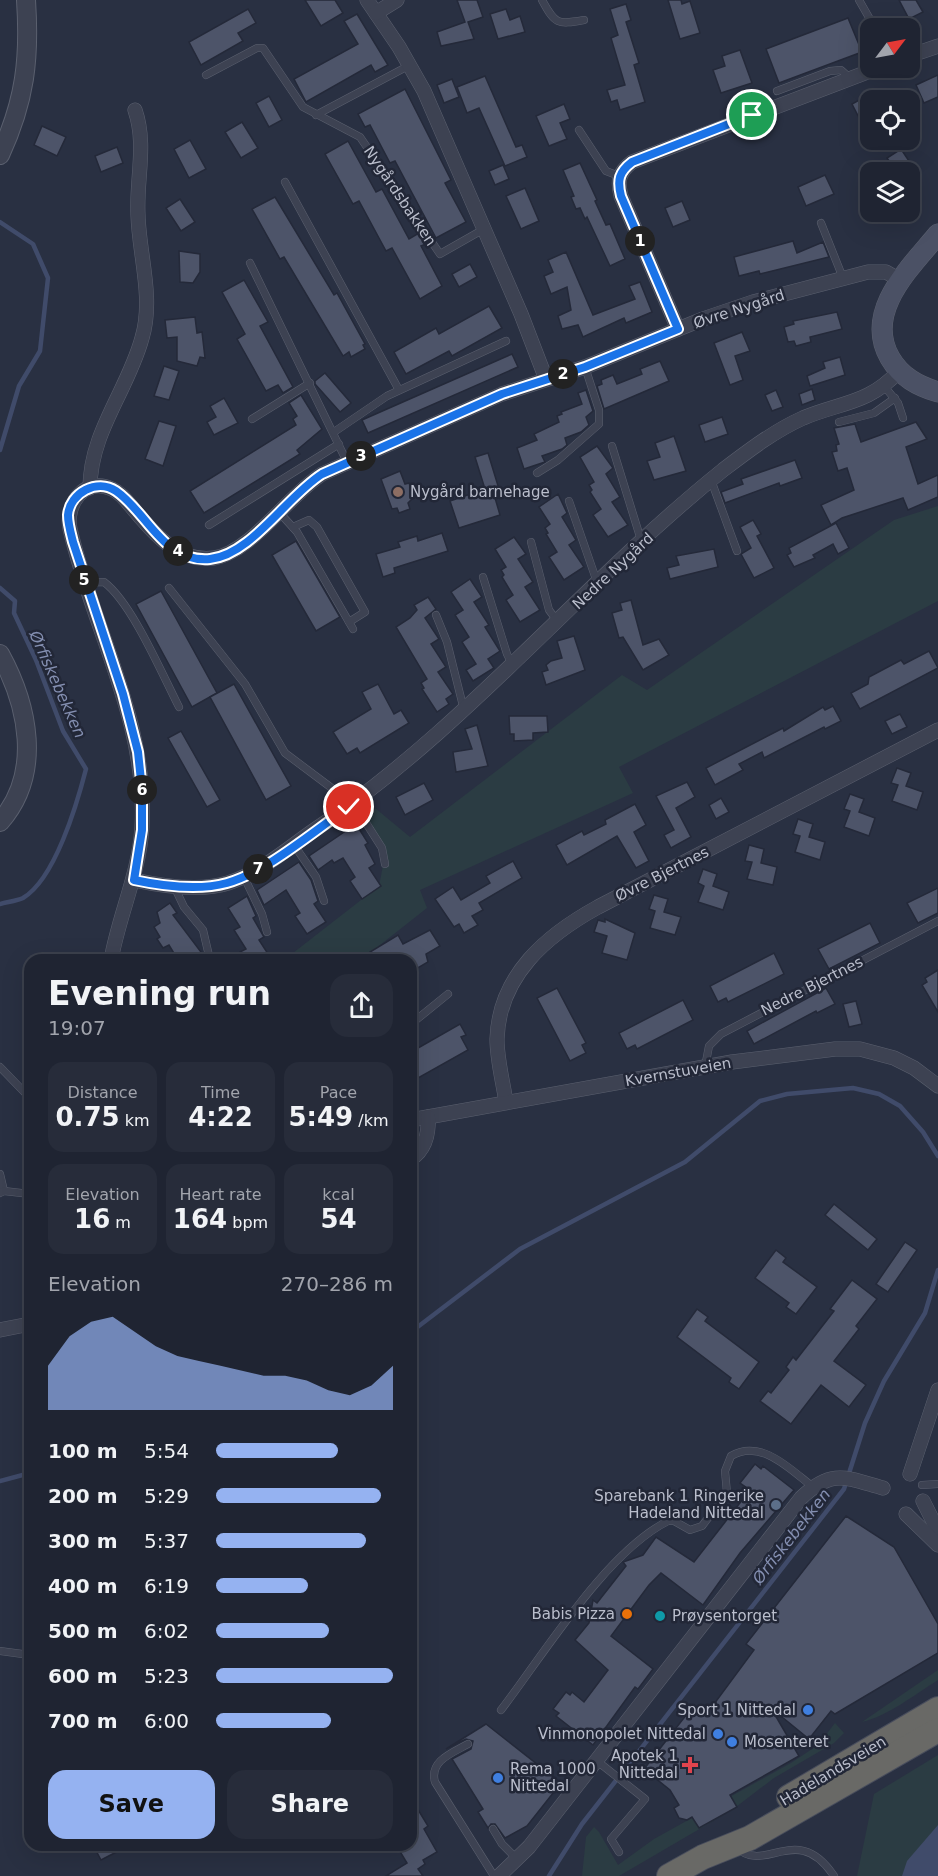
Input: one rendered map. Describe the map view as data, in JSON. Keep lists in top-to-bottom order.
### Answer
{
  "streets": {
    "highway": ["Hadelandsveien"],
    "street": [
      "Øvre Nygård",
      "Nedre Nygård",
      "Øvre Bjertnes",
      "Kvernstuveien"
    ],
    "lane": ["Nygårdsbakken", "Nedre Bjertnes"]
  },
  "crossings": [
    ["Øvre Bjertnes", "Kvernstuveien"],
    ["Nedre Bjertnes", "Kvernstuveien"]
  ],
  "water": ["Ørfiskebekken"],
  "places": {
    "other": [
      "Nygård barnehage",
      "Sparebank 1 Ringerike Hadeland Nittedal",
      "Babis Pizza",
      "Prøysentorget",
      "Sport 1 Nittedal",
      "Vinmonopolet Nittedal",
      "Mosenteret",
      "Rema 1000 Nittedal"
    ],
    "health": ["Apotek 1 Nittedal"]
  },
  "north": "top right",
  "page": {
    "pins": [
      "1",
      "2",
      "3",
      "4",
      "5",
      "6",
      "7"
    ],
    "heading": ["Evening run", "19:07"],
    "stats": [
      ["Distance", "0.75 km"],
      ["Time", "4:22"],
      ["Pace", "5:49 /km"],
      ["Elevation", "16 m"],
      ["Heart rate", "164 bpm"],
      ["kcal", "54"]
    ],
    "chart": ["Elevation", "270–286 m"],
    "list": [
      {
        "name": "100 m",
        "note": "5:54"
      },
      {
        "name": "200 m",
        "note": "5:29"
      },
      {
        "name": "300 m",
        "note": "5:37"
      },
      {
        "name": "400 m",
        "note": "6:19"
      },
      {
        "name": "500 m",
        "note": "6:02"
      },
      {
        "name": "600 m",
        "note": "5:23"
      },
      {
        "name": "700 m",
        "note": "6:00"
      }
    ],
    "buttons": ["Save", "Share"]
  }
}
